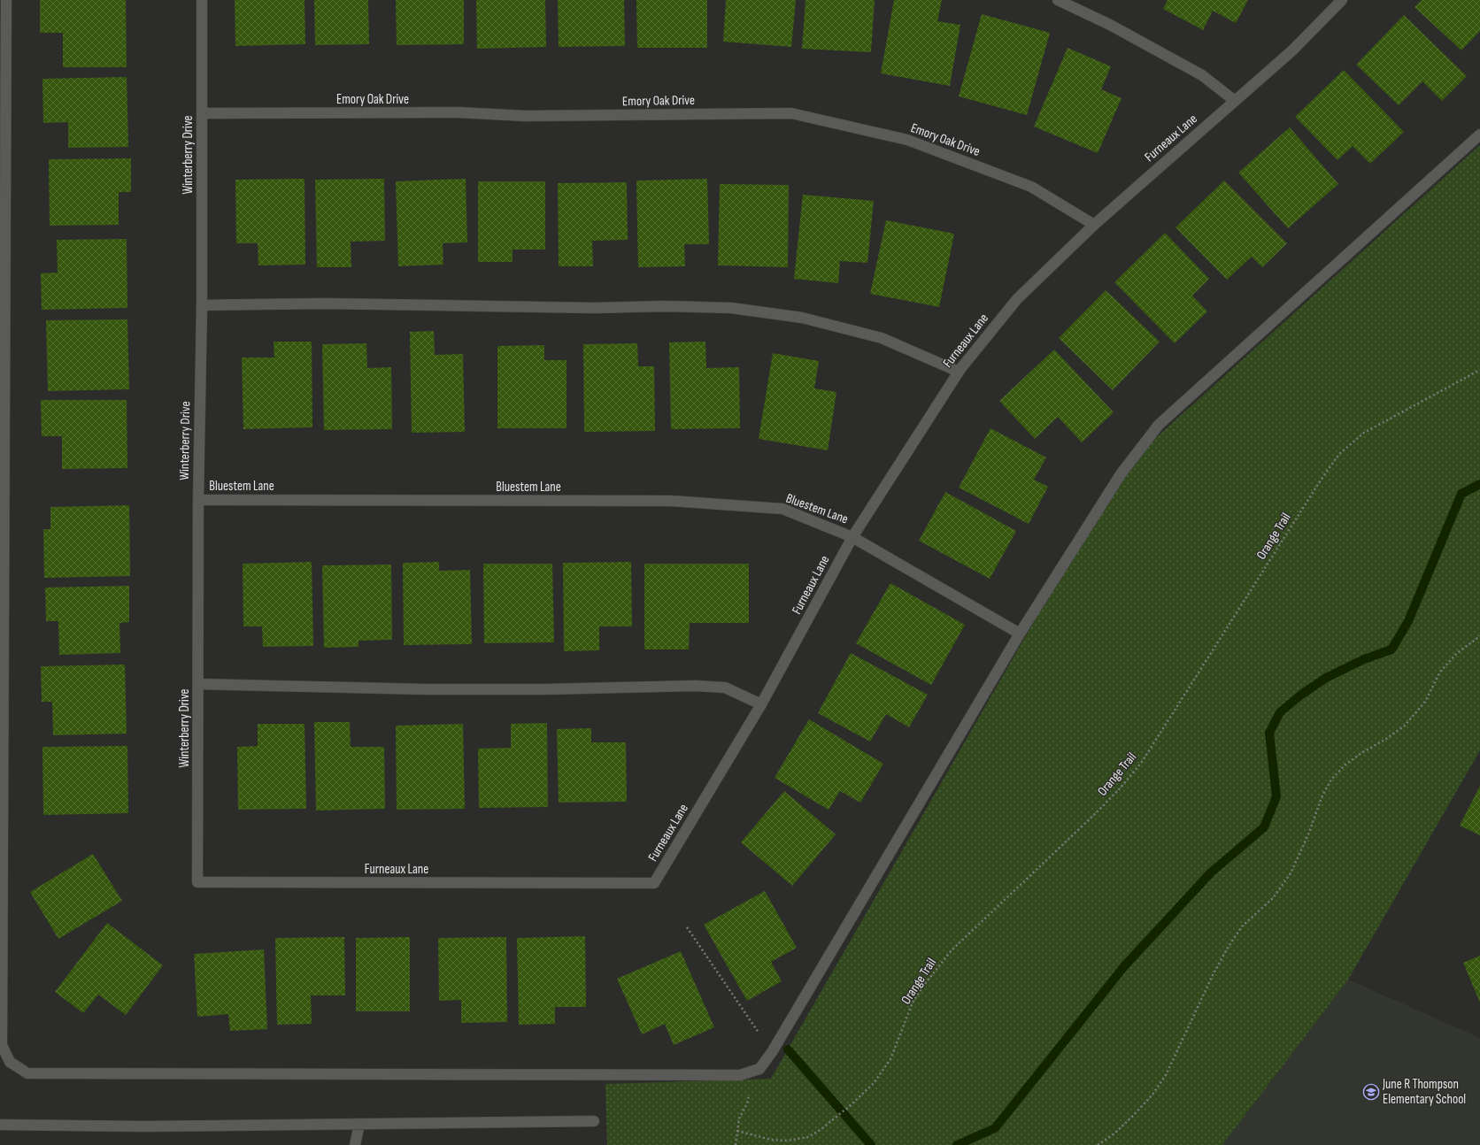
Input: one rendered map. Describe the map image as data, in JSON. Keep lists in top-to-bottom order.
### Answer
{
  "streets": {
    "street": [
      "Emory Oak Drive",
      "Furneaux Lane",
      "Winterberry Drive",
      "Bluestem Lane"
    ],
    "path": ["Orange Trail"]
  },
  "crossings": [
    ["Emory Oak Drive", "Furneaux Lane"],
    ["Emory Oak Drive", "Winterberry Drive"],
    ["Furneaux Lane", "Winterberry Drive"],
    ["Furneaux Lane", "Bluestem Lane"],
    ["Winterberry Drive", "Bluestem Lane"]
  ],
  "places": {
    "school or university": ["June R Thompson Elementary School"]
  }
}
